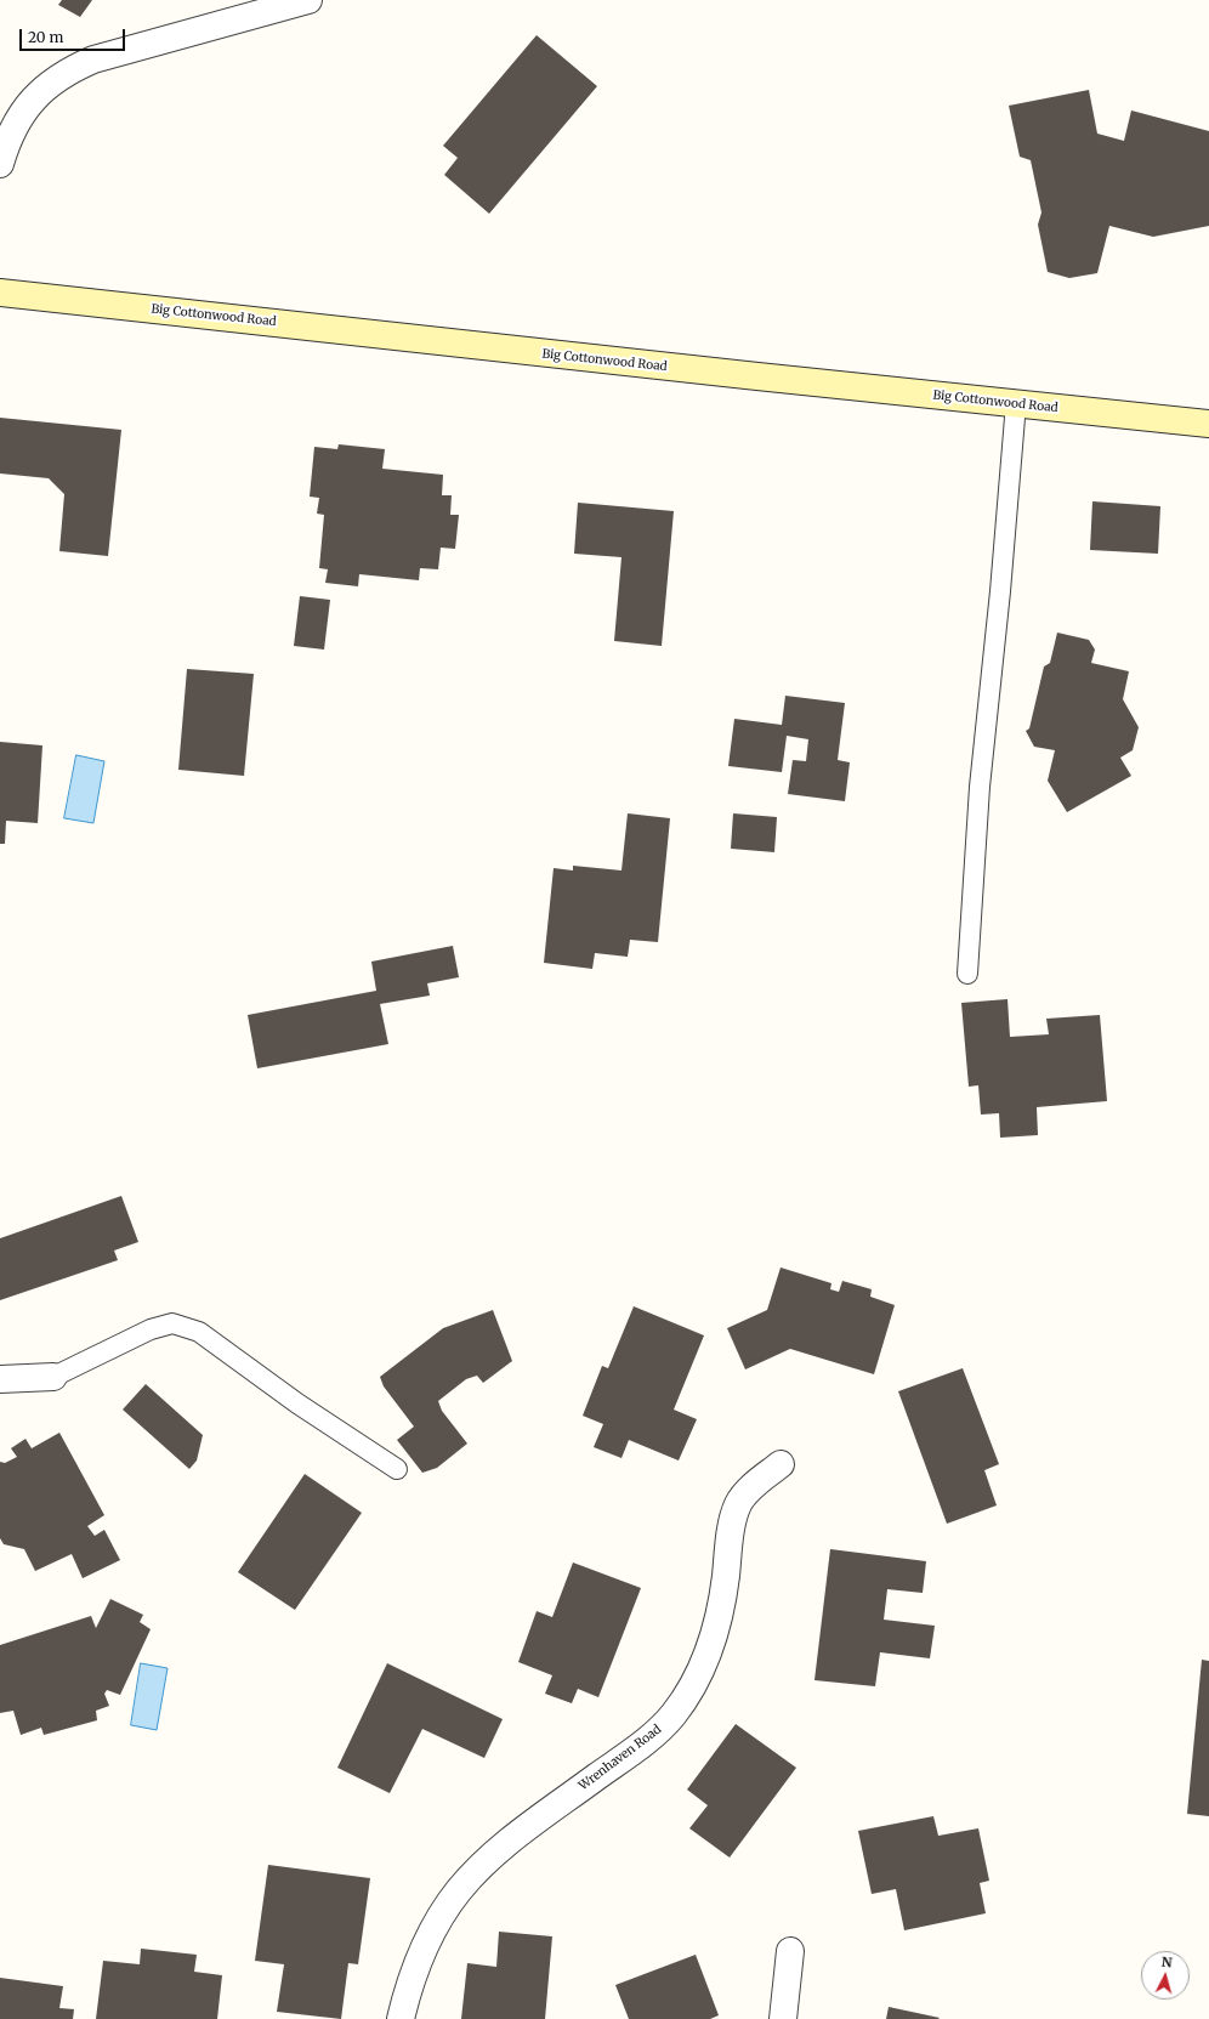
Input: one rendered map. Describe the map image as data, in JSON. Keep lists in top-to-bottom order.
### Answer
{
  "streets": {
    "main road": ["Big Cottonwood Road"],
    "street": ["Wrenhaven Road"]
  },
  "scale_bar": "20 m",
  "north": "top"
}
